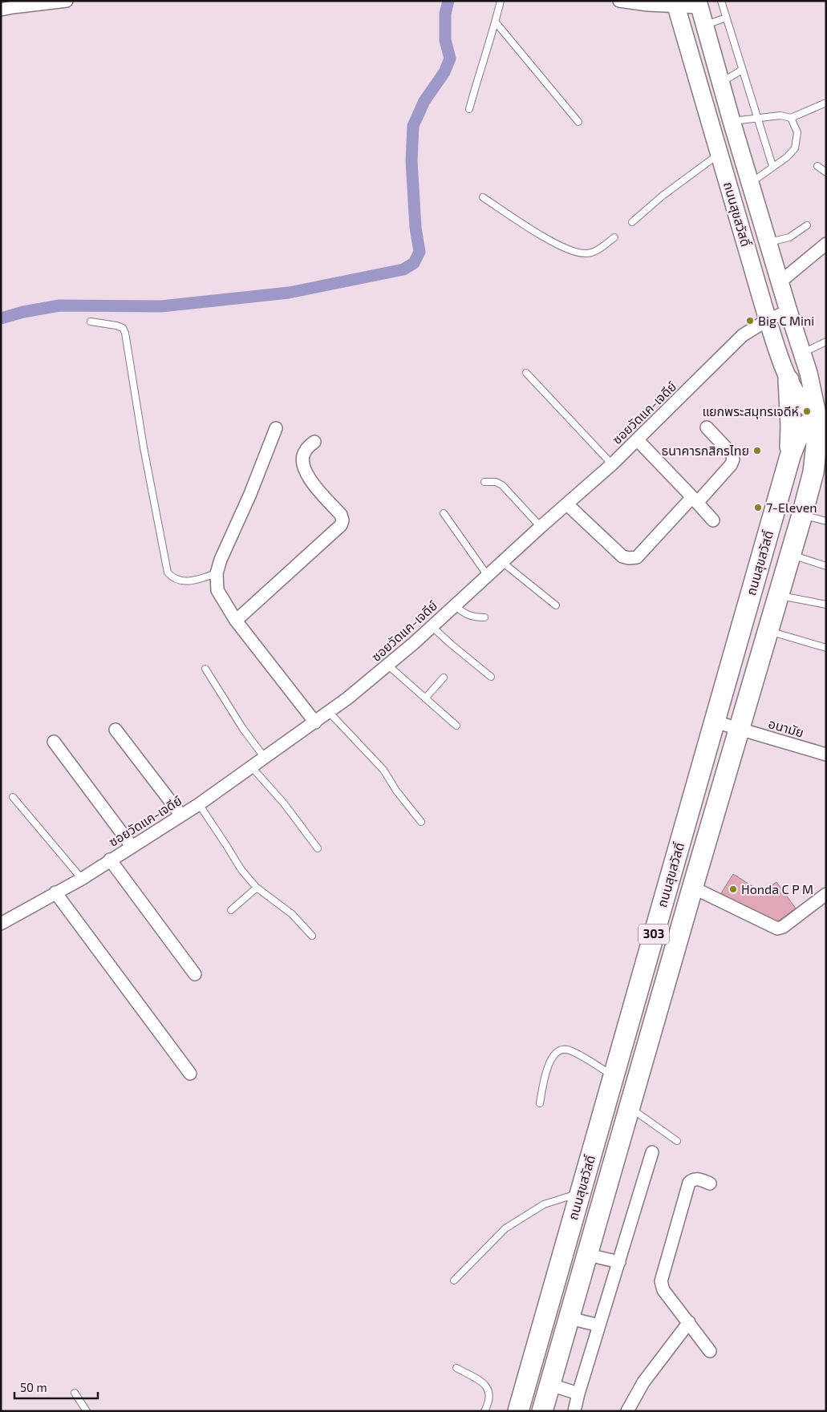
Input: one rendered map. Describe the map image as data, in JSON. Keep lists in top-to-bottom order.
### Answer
{
  "streets": {
    "main road": ["ถนนสุขสวัสดิ์", "303"],
    "street": ["ซอยวัดแค-เจดีย์", "อนามัย"]
  },
  "crossings": [
    ["ถนนสุขสวัสดิ์", "ซอยวัดแค-เจดีย์"],
    ["ถนนสุขสวัสดิ์", "อนามัย"]
  ],
  "places": [
    "Big C Mini",
    "แยกพระสมุทรเจดีห์",
    "ธนาคารกสิกรไทย",
    "7-Eleven",
    "Honda C P M"
  ],
  "scale_bar": "50 m"
}
